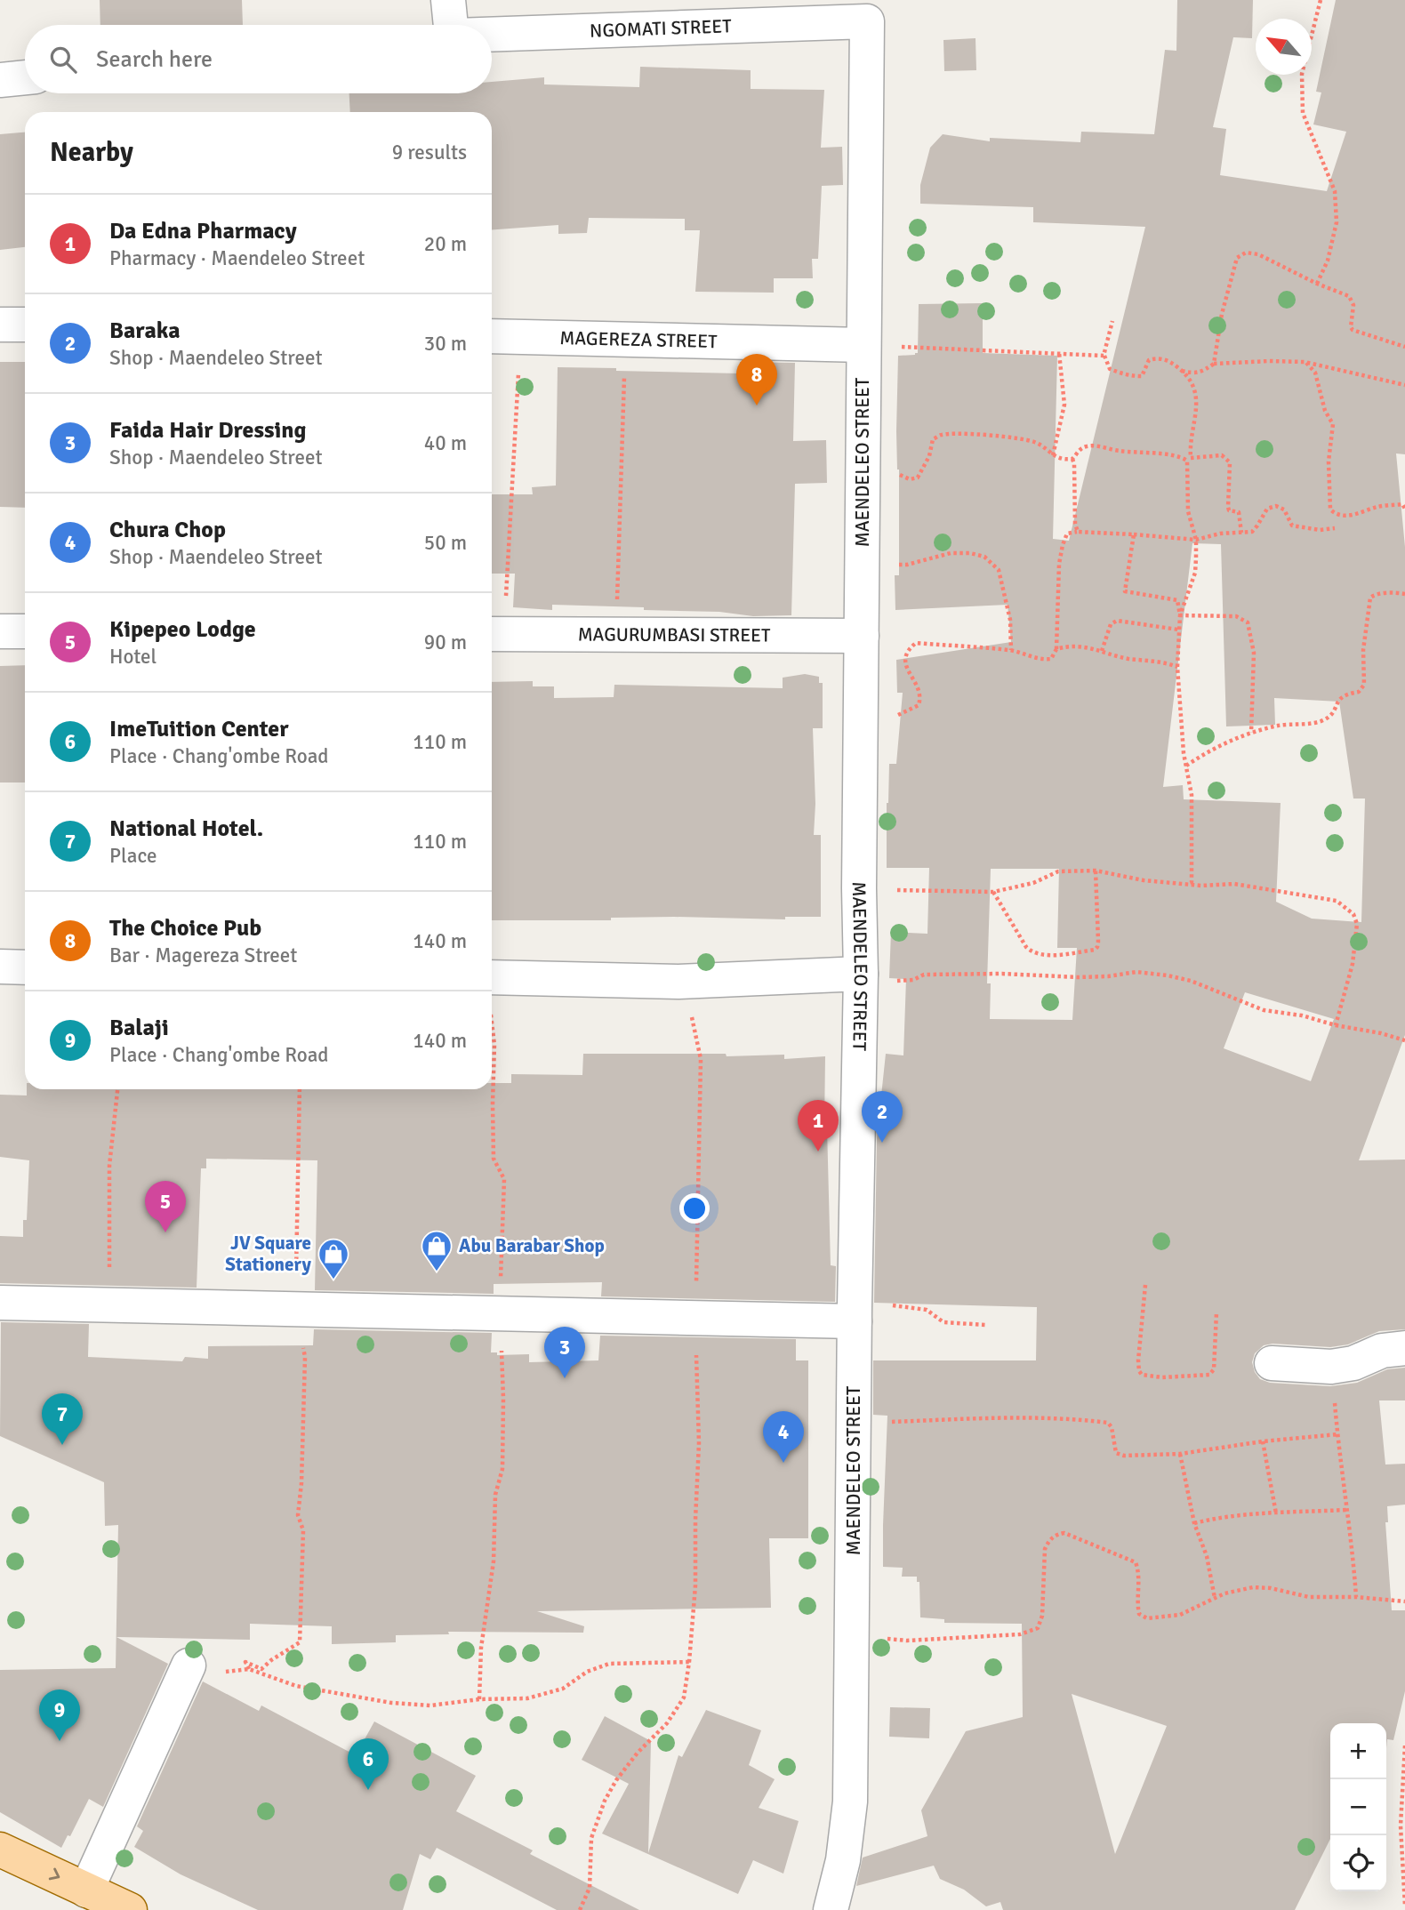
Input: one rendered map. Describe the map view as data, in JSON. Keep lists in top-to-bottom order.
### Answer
{
  "streets": {
    "street": [
      "NGOMATI STREET",
      "MAGEREZA STREET",
      "MAENDELEO STREET",
      "MAGURUMBASI STREET"
    ]
  },
  "crossings": [
    ["NGOMATI STREET", "MAENDELEO STREET"],
    ["MAGEREZA STREET", "MAENDELEO STREET"],
    ["MAENDELEO STREET", "MAGURUMBASI STREET"]
  ],
  "places": {
    "shop": ["Abu Barabar Shop", "JV Square Stationery"]
  },
  "north": "top left",
  "page": {
    "search": "Search here",
    "heading": ["Nearby", "9 results"],
    "list": [
      {
        "mark": "1",
        "name": "Da Edna Pharmacy",
        "note": "Pharmacy · Maendeleo Street",
        "value": "20 m"
      },
      {
        "mark": "2",
        "name": "Baraka",
        "note": "Shop · Maendeleo Street",
        "value": "30 m"
      },
      {
        "mark": "3",
        "name": "Faida Hair Dressing",
        "note": "Shop · Maendeleo Street",
        "value": "40 m"
      },
      {
        "mark": "4",
        "name": "Chura Chop",
        "note": "Shop · Maendeleo Street",
        "value": "50 m"
      },
      {
        "mark": "5",
        "name": "Kipepeo Lodge",
        "note": "Hotel",
        "value": "90 m"
      },
      {
        "mark": "6",
        "name": "ImeTuition Center",
        "note": "Place · Chang'ombe Road",
        "value": "110 m"
      },
      {
        "mark": "7",
        "name": "National Hotel.",
        "note": "Place",
        "value": "110 m"
      },
      {
        "mark": "8",
        "name": "The Choice Pub",
        "note": "Bar · Magereza Street",
        "value": "140 m"
      },
      {
        "mark": "9",
        "name": "Balaji",
        "note": "Place · Chang'ombe Road",
        "value": "140 m"
      }
    ],
    "pins": [
      "8",
      "2",
      "1",
      "5",
      "3",
      "7",
      "4",
      "9",
      "6"
    ],
    "map_buttons": ["+", "−"]
  }
}
